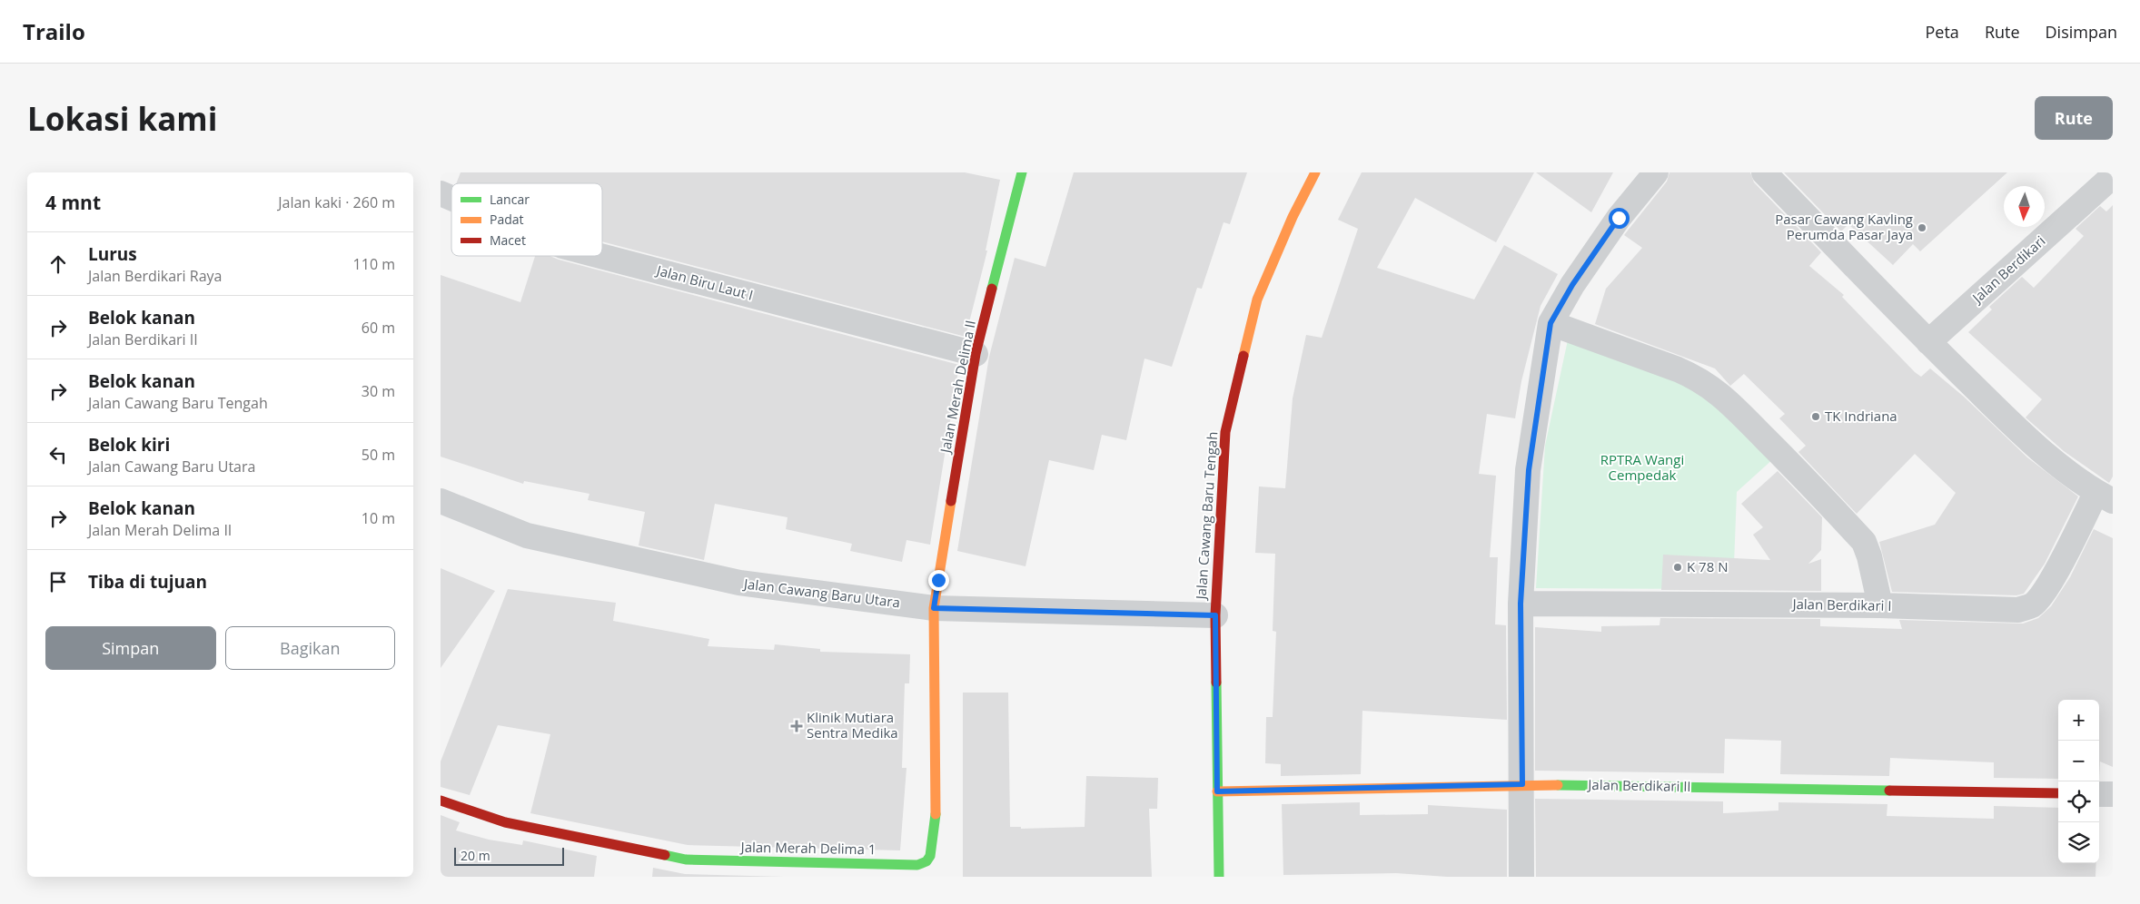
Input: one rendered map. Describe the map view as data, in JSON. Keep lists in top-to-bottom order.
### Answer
{
  "streets": {
    "street": [
      "Jalan Berdikari",
      "Jalan Biru Laut I",
      "Jalan Merah Delima II",
      "Jalan Cawang Baru Tengah",
      "Jalan Cawang Baru Utara",
      "Jalan Berdikari I",
      "Jalan Berdikari II",
      "Jalan Merah Delima 1"
    ]
  },
  "crossings": [
    ["Jalan Biru Laut I", "Jalan Merah Delima II"],
    ["Jalan Merah Delima II", "Jalan Cawang Baru Utara"],
    ["Jalan Merah Delima II", "Jalan Merah Delima 1"],
    ["Jalan Cawang Baru Tengah", "Jalan Cawang Baru Utara"],
    ["Jalan Cawang Baru Tengah", "Jalan Berdikari II"],
    ["Jalan Cawang Baru Utara", "Jalan Merah Delima 1"]
  ],
  "parks": ["RPTRA Wangi Cempedak"],
  "places": {
    "other": ["Pasar Cawang Kavling Perumda Pasar Jaya", "TK Indriana", "K 78 N"],
    "health": ["Klinik Mutiara Sentra Medika"]
  },
  "legend": ["Lancar", "Padat", "Macet"],
  "scale_bar": "20 m",
  "north": "bottom",
  "page": {
    "header": "Trailo",
    "nav": ["Peta", "Rute", "Disimpan"],
    "buttons": [
      "Rute",
      ["Simpan", "Bagikan"]
    ],
    "title": "Lokasi kami",
    "heading": ["4 mnt", "Jalan kaki · 260 m"],
    "list": [
      ["Lurus", "Jalan Berdikari Raya", "110 m"],
      ["Belok kanan", "Jalan Berdikari II", "60 m"],
      ["Belok kanan", "Jalan Cawang Baru Tengah", "30 m"],
      ["Belok kiri", "Jalan Cawang Baru Utara", "50 m"],
      ["Belok kanan", "Jalan Merah Delima II", "10 m"],
      "Tiba di tujuan"
    ],
    "map_buttons": ["+", "−"],
    "scale": "20 m"
  }
}
